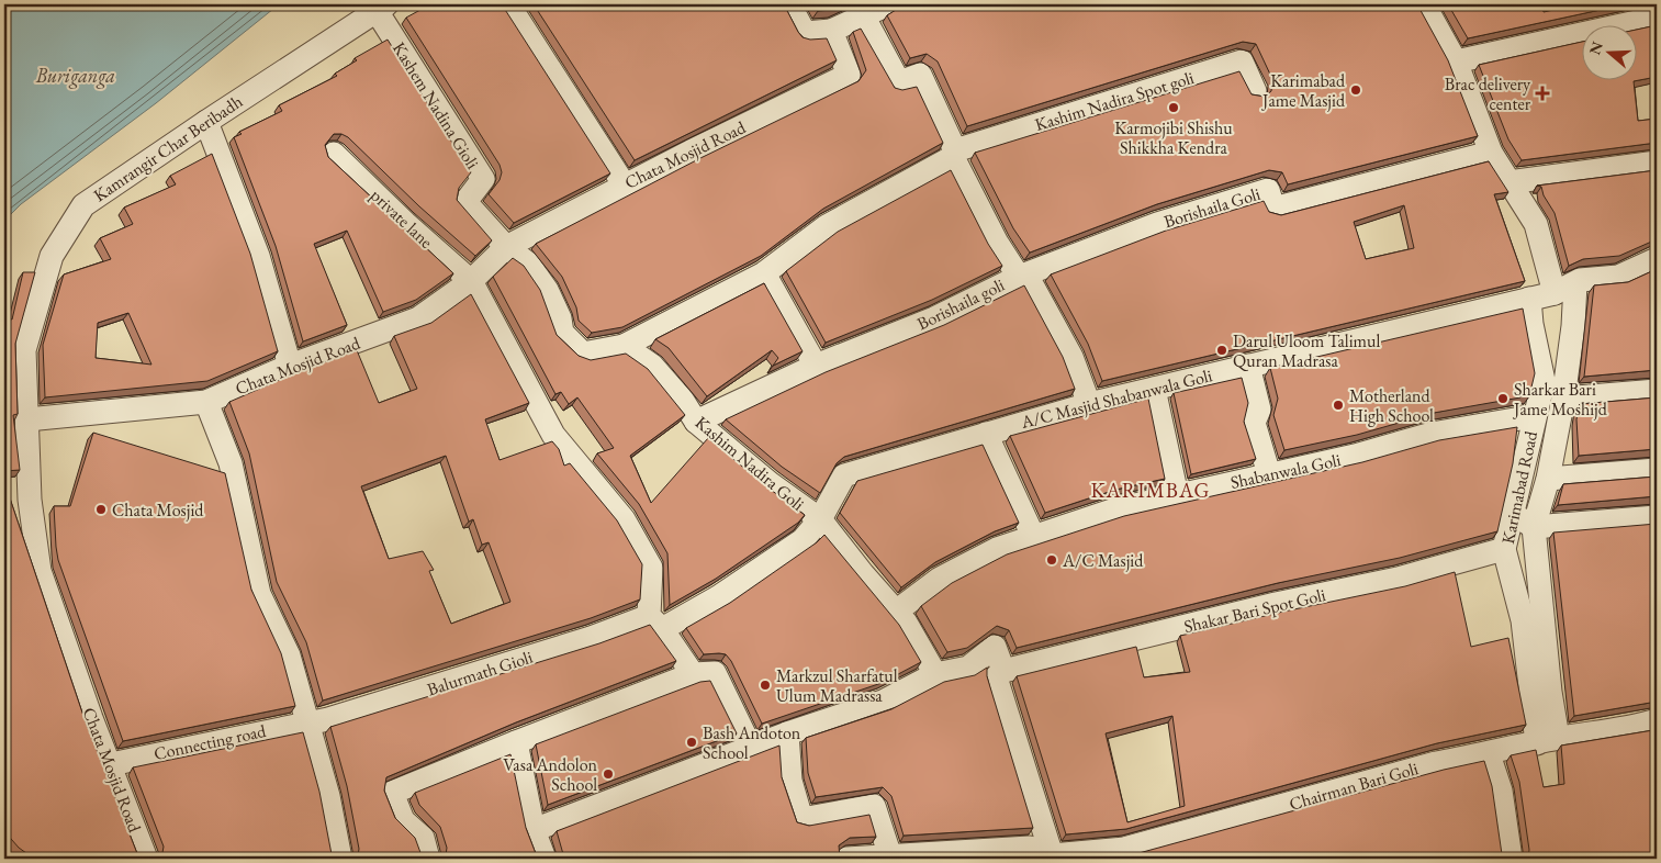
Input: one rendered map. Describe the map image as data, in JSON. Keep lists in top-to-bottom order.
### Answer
{
  "streets": {
    "street": [
      "Kashim Nadira Spot goli",
      "Kashem Nadina Gioli",
      "Kamrangir Char Beribadh",
      "Chata Mosjid Road",
      "Borishaila Goli",
      "private lane",
      "Borishaila goli",
      "A/C Masjid Shabanwala Goli",
      "Kashim Nadira Goli",
      "Shabanwala Goli",
      "Karimabad Road",
      "Shakar Bari Spot Goli",
      "Balurmath Gioli",
      "Connecting road",
      "Chairman Bari Goli"
    ]
  },
  "crossings": [
    ["Kashim Nadira Spot goli", "Borishaila goli"],
    ["Kashem Nadina Gioli", "Kamrangir Char Beribadh"],
    ["Kashem Nadina Gioli", "Chata Mosjid Road"],
    ["Kamrangir Char Beribadh", "Chata Mosjid Road"],
    ["Chata Mosjid Road", "private lane"],
    ["Chata Mosjid Road", "Connecting road"],
    ["Borishaila Goli", "Borishaila goli"],
    ["Borishaila goli", "Kashim Nadira Goli"],
    ["A/C Masjid Shabanwala Goli", "Kashim Nadira Goli"],
    ["A/C Masjid Shabanwala Goli", "Karimabad Road"],
    ["A/C Masjid Shabanwala Goli", "Balurmath Gioli"],
    ["Kashim Nadira Goli", "Shabanwala Goli"],
    ["Shabanwala Goli", "Karimabad Road"],
    ["Karimabad Road", "Shakar Bari Spot Goli"],
    ["Karimabad Road", "Chairman Bari Goli"],
    ["Balurmath Gioli", "Connecting road"]
  ],
  "districts": ["KARIMBAG"],
  "water": ["Buriganga"],
  "places": {
    "other": [
      "Karimabad Jame Masjid",
      "Karmojibi Shishu Shikkha Kendra",
      "Darul Uloom Talimul Quran Madrasa",
      "Sharkar Bari Jame Moshijd",
      "Motherland High School",
      "Chata Mosjid",
      "A/C Masjid",
      "Markzul Sharfatul Ulum Madrassa",
      "Bash Andoton School",
      "Vasa Andolon School"
    ],
    "health": ["Brac delivery center"]
  },
  "north": "left"
}
